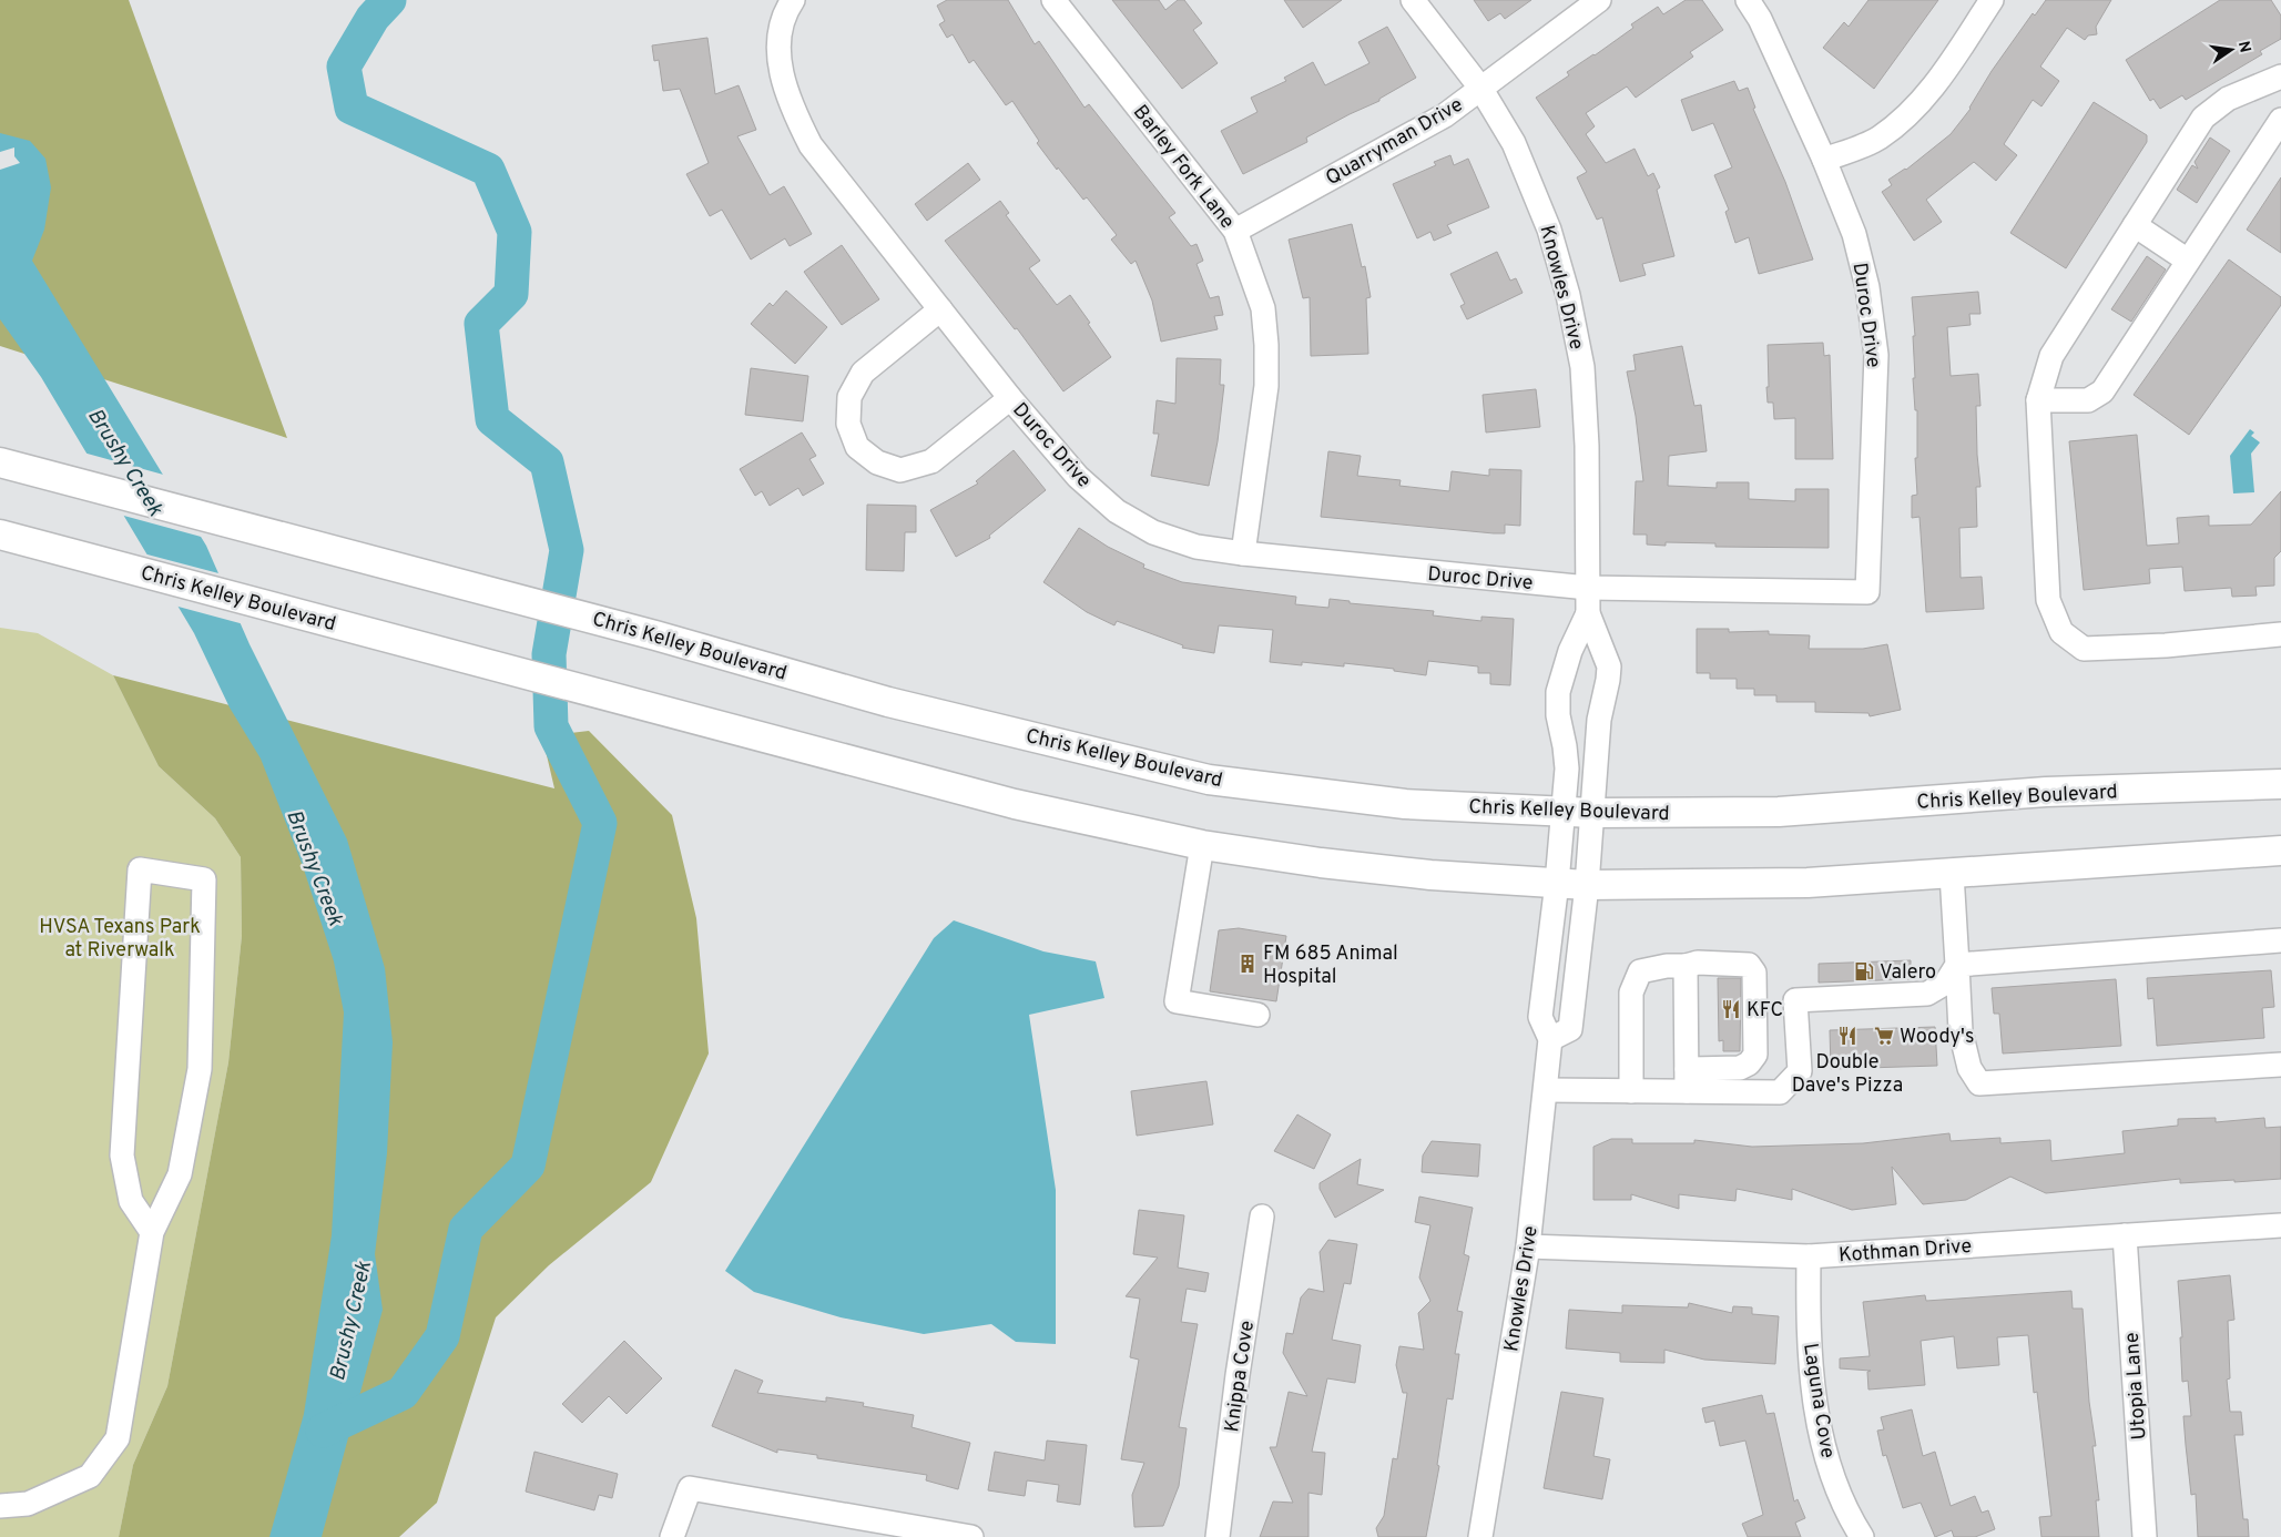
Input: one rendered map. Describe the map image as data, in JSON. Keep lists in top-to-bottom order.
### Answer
{
  "streets": {
    "main road": ["Chris Kelley Boulevard"],
    "street": [
      "Quarryman Drive",
      "Barley Fork Lane",
      "Knowles Drive",
      "Duroc Drive",
      "Kothman Drive",
      "Knippa Cove",
      "Utopia Lane",
      "Laguna Cove"
    ]
  },
  "crossings": [
    ["Quarryman Drive", "Barley Fork Lane"],
    ["Quarryman Drive", "Knowles Drive"],
    ["Barley Fork Lane", "Duroc Drive"],
    ["Knowles Drive", "Duroc Drive"],
    ["Knowles Drive", "Chris Kelley Boulevard"],
    ["Knowles Drive", "Kothman Drive"],
    ["Kothman Drive", "Utopia Lane"],
    ["Kothman Drive", "Laguna Cove"]
  ],
  "water": ["Brushy Creek"],
  "parks": ["HVSA Texans Park at Riverwalk"],
  "places": {
    "building": ["FM 685 Animal Hospital"],
    "fuel station": ["Valero"],
    "restaurant": ["KFC", "Double Dave's Pizza"],
    "supermarket": ["Woody's"]
  },
  "north": "right"
}
